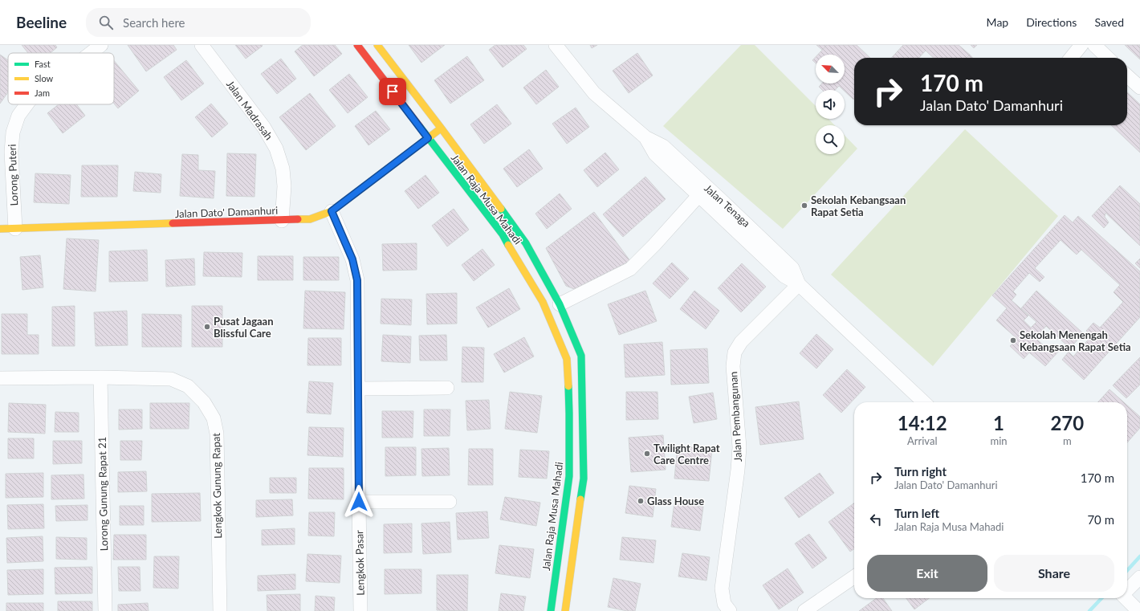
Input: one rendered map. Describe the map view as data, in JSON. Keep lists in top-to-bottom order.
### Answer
{
  "streets": {
    "main road": ["Jalan Raja Musa Mahadi", "Jalan Dato' Damanhuri"],
    "street": [
      "Jalan Madrasah",
      "Lorong Puteri",
      "Jalan Tenaga",
      "Jalan Pembangunan",
      "Lengkok Gunung Rapat",
      "Lorong Gunung Rapat 21",
      "Lengkok Pasar"
    ]
  },
  "crossings": [
    ["Jalan Madrasah", "Jalan Dato' Damanhuri"],
    ["Lorong Puteri", "Jalan Dato' Damanhuri"],
    ["Jalan Raja Musa Mahadi", "Jalan Dato' Damanhuri"],
    ["Jalan Tenaga", "Jalan Pembangunan"],
    ["Jalan Dato' Damanhuri", "Lengkok Pasar"],
    ["Lengkok Gunung Rapat", "Lorong Gunung Rapat 21"]
  ],
  "places": [
    "Sekolah Kebangsaan Rapat Setia",
    "Pusat Jagaan Blissful Care",
    "Sekolah Menengah Kebangsaan Rapat Setia",
    "Twilight Rapat Care Centre",
    "Glass House"
  ],
  "legend": ["Fast", "Slow", "Jam"],
  "north": "top left",
  "page": {
    "header": "Beeline",
    "search": "Search here",
    "nav": ["Map", "Directions", "Saved"],
    "turn": ["170 m", "Jalan Dato' Damanhuri"],
    "eta": [
      "14:12",
      "Arrival",
      "1",
      "min",
      "270",
      "m"
    ],
    "list": [
      {
        "name": "Turn right",
        "note": "Jalan Dato' Damanhuri",
        "value": "170 m"
      },
      {
        "name": "Turn left",
        "note": "Jalan Raja Musa Mahadi",
        "value": "70 m"
      }
    ],
    "buttons": ["Exit", "Share"]
  }
}
